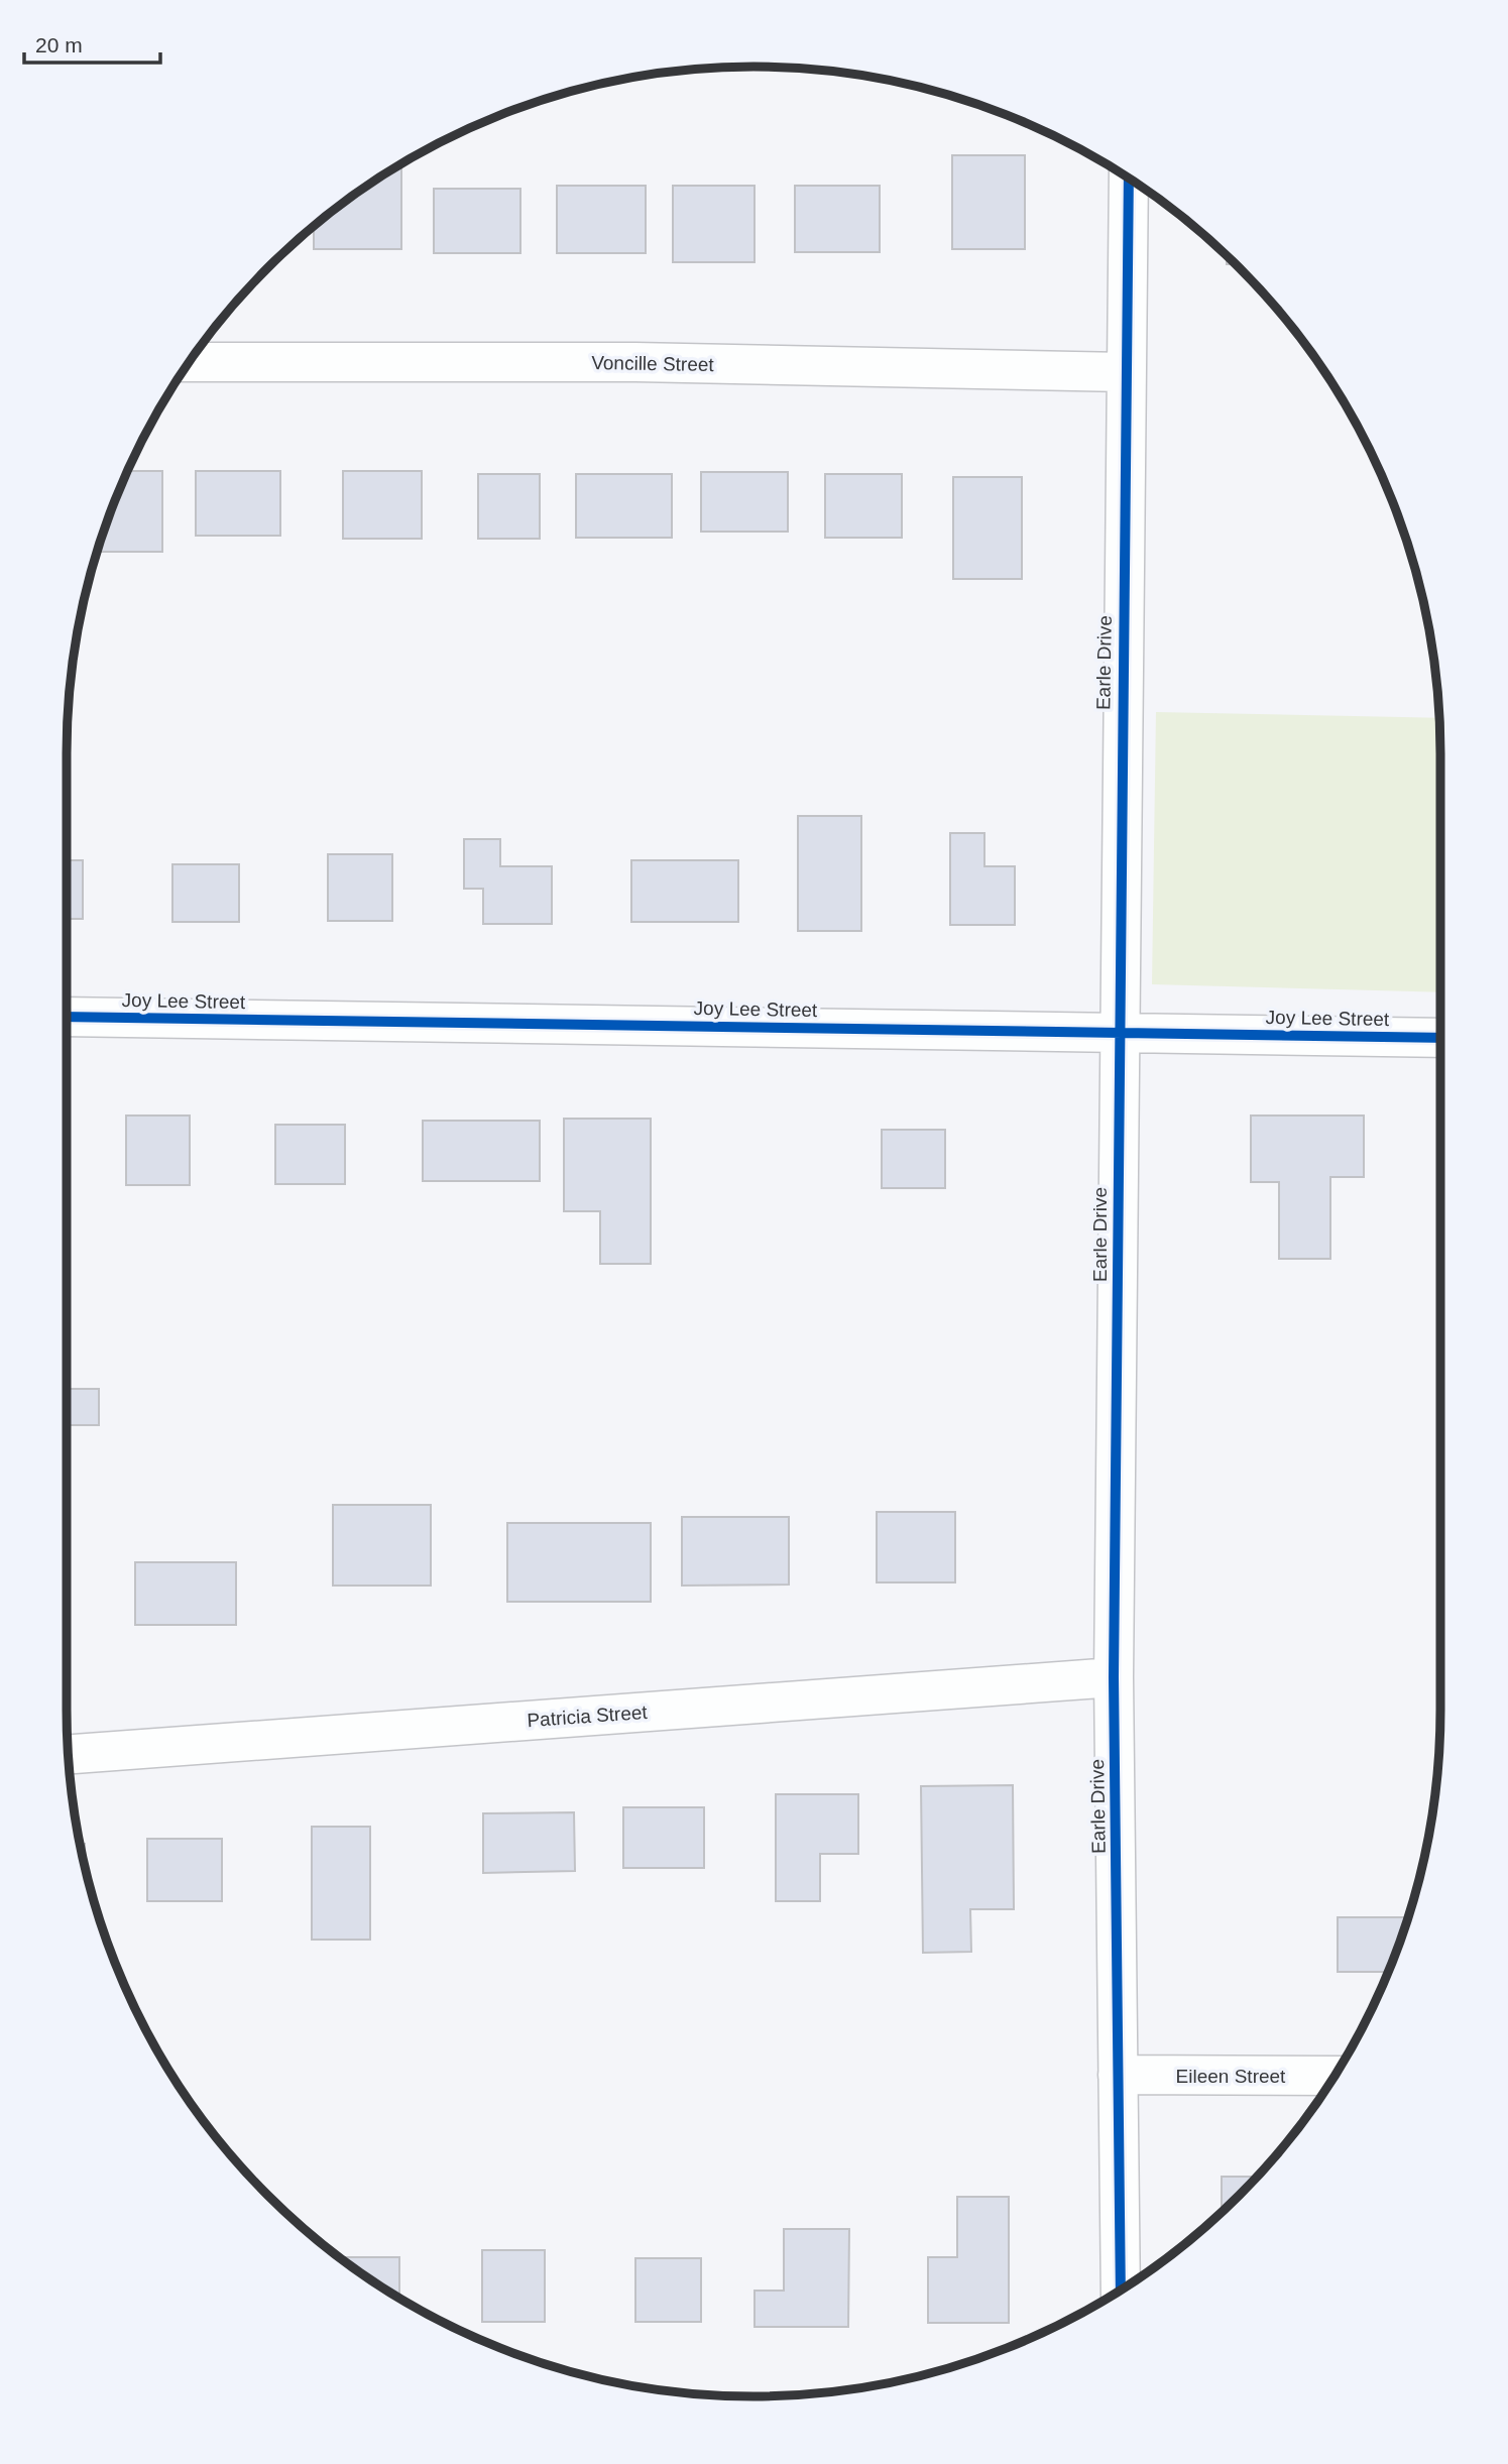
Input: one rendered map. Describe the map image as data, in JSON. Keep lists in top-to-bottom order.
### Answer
{
  "streets": {
    "street": [
      "Voncille Street",
      "Earle Drive",
      "Joy Lee Street",
      "Patricia Street",
      "Eileen Street"
    ]
  },
  "crossings": [
    ["Voncille Street", "Earle Drive"],
    ["Earle Drive", "Joy Lee Street"],
    ["Earle Drive", "Patricia Street"],
    ["Earle Drive", "Eileen Street"]
  ],
  "scale_bar": "20 m"
}
